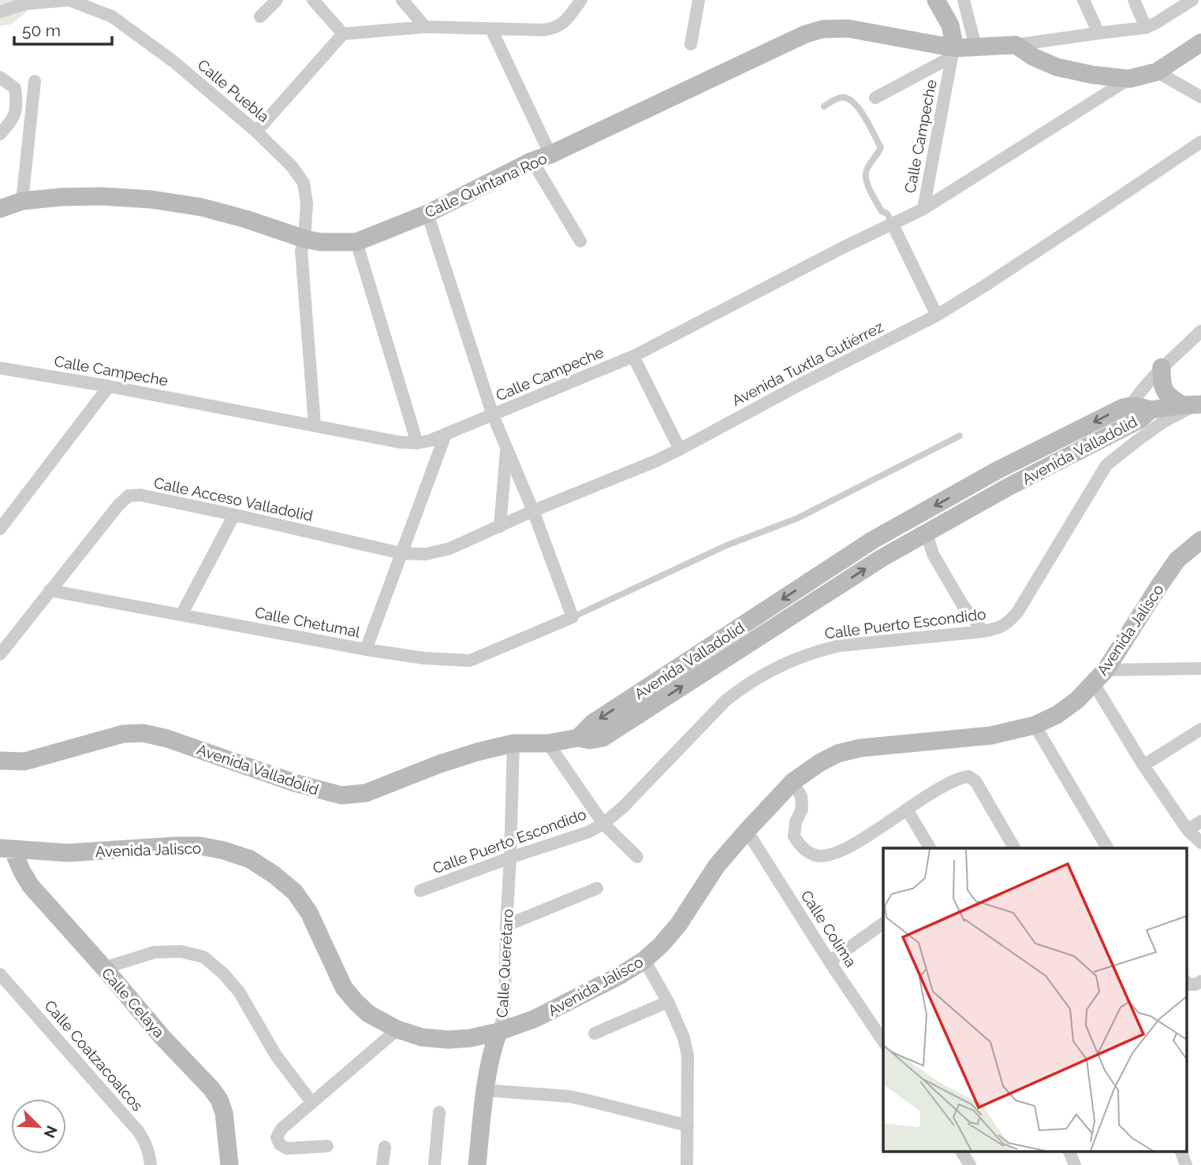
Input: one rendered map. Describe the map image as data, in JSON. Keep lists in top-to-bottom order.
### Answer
{
  "streets": {
    "street": [
      "Calle Puebla",
      "Calle Campeche",
      "Calle Quintana Roo",
      "Avenida Tuxtla Gutiérrez",
      "Avenida Valladolid",
      "Calle Acceso Valladolid",
      "Calle Chetumal",
      "Calle Puerto Escondido",
      "Avenida Jalisco",
      "Calle Colima",
      "Calle Querétaro",
      "Calle Celaya",
      "Calle Coatzacoalcos"
    ]
  },
  "crossings": [
    ["Calle Puebla", "Calle Campeche"],
    ["Calle Puebla", "Calle Quintana Roo"],
    ["Calle Campeche", "Calle Quintana Roo"],
    ["Calle Campeche", "Calle Chetumal"],
    ["Avenida Tuxtla Gutiérrez", "Calle Acceso Valladolid"],
    ["Avenida Tuxtla Gutiérrez", "Calle Chetumal"],
    ["Avenida Valladolid", "Calle Querétaro"],
    ["Calle Acceso Valladolid", "Calle Chetumal"],
    ["Calle Puerto Escondido", "Calle Querétaro"],
    ["Avenida Jalisco", "Calle Colima"],
    ["Avenida Jalisco", "Calle Querétaro"],
    ["Avenida Jalisco", "Calle Celaya"]
  ],
  "scale_bar": "50 m",
  "north": "bottom right"
}
